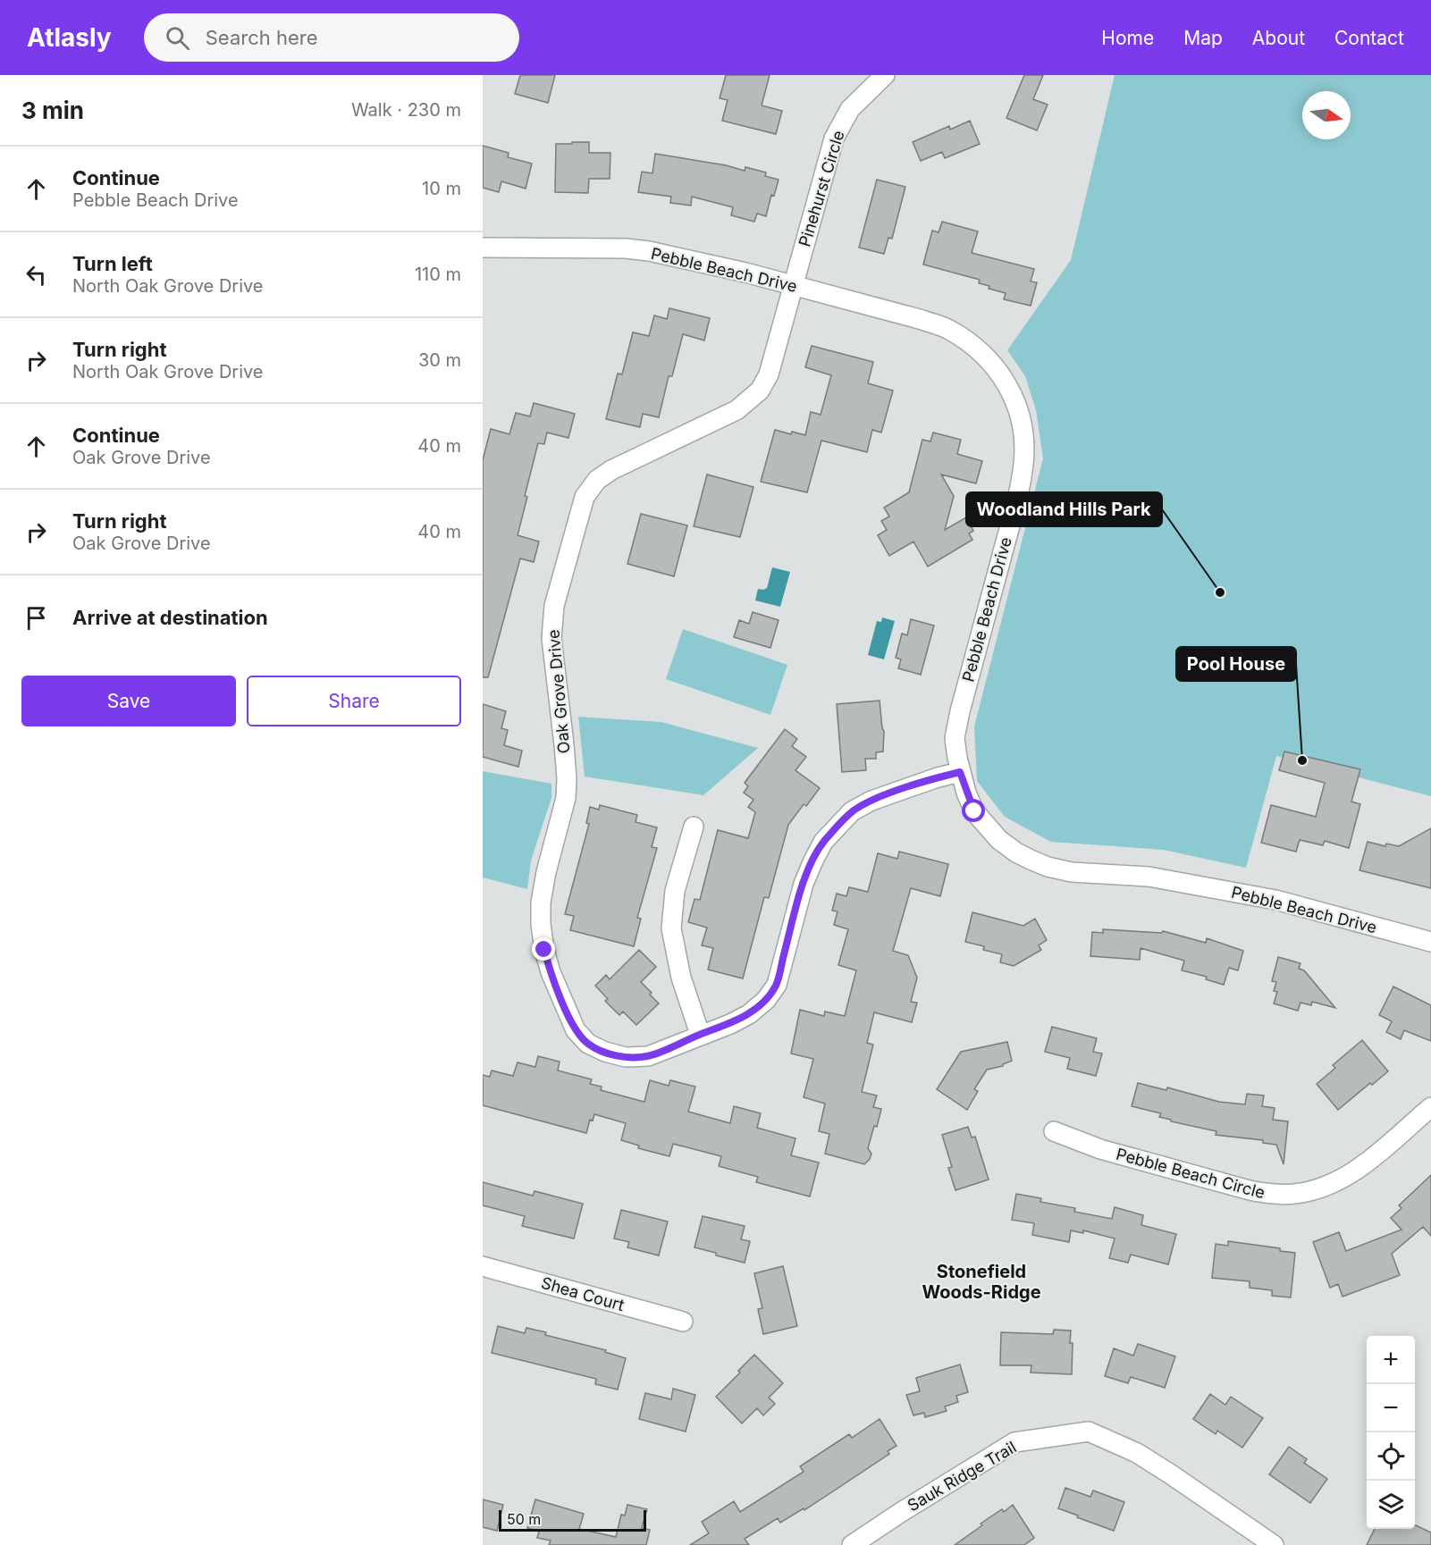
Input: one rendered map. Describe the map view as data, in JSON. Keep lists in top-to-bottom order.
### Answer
{
  "streets": {
    "street": [
      "Pinehurst Circle",
      "Pebble Beach Drive",
      "Oak Grove Drive",
      "Pebble Beach Circle",
      "Shea Court",
      "Sauk Ridge Trail"
    ]
  },
  "crossings": [
    ["Pinehurst Circle", "Pebble Beach Drive"],
    ["Pinehurst Circle", "Oak Grove Drive"],
    ["Pebble Beach Drive", "Oak Grove Drive"]
  ],
  "districts": ["Stonefield Woods-Ridge"],
  "places": ["Woodland Hills Park", "Pool House"],
  "scale_bar": "50 m",
  "north": "right",
  "page": {
    "header": "Atlasly",
    "search": "Search here",
    "nav": [
      "Home",
      "Map",
      "About",
      "Contact"
    ],
    "heading": ["3 min", "Walk · 230 m"],
    "list": [
      ["Continue", "Pebble Beach Drive", "10 m"],
      ["Turn left", "North Oak Grove Drive", "110 m"],
      ["Turn right", "North Oak Grove Drive", "30 m"],
      ["Continue", "Oak Grove Drive", "40 m"],
      ["Turn right", "Oak Grove Drive", "40 m"],
      "Arrive at destination"
    ],
    "buttons": ["Save", "Share"],
    "map_buttons": ["+", "−"],
    "scale": "50 m"
  }
}
